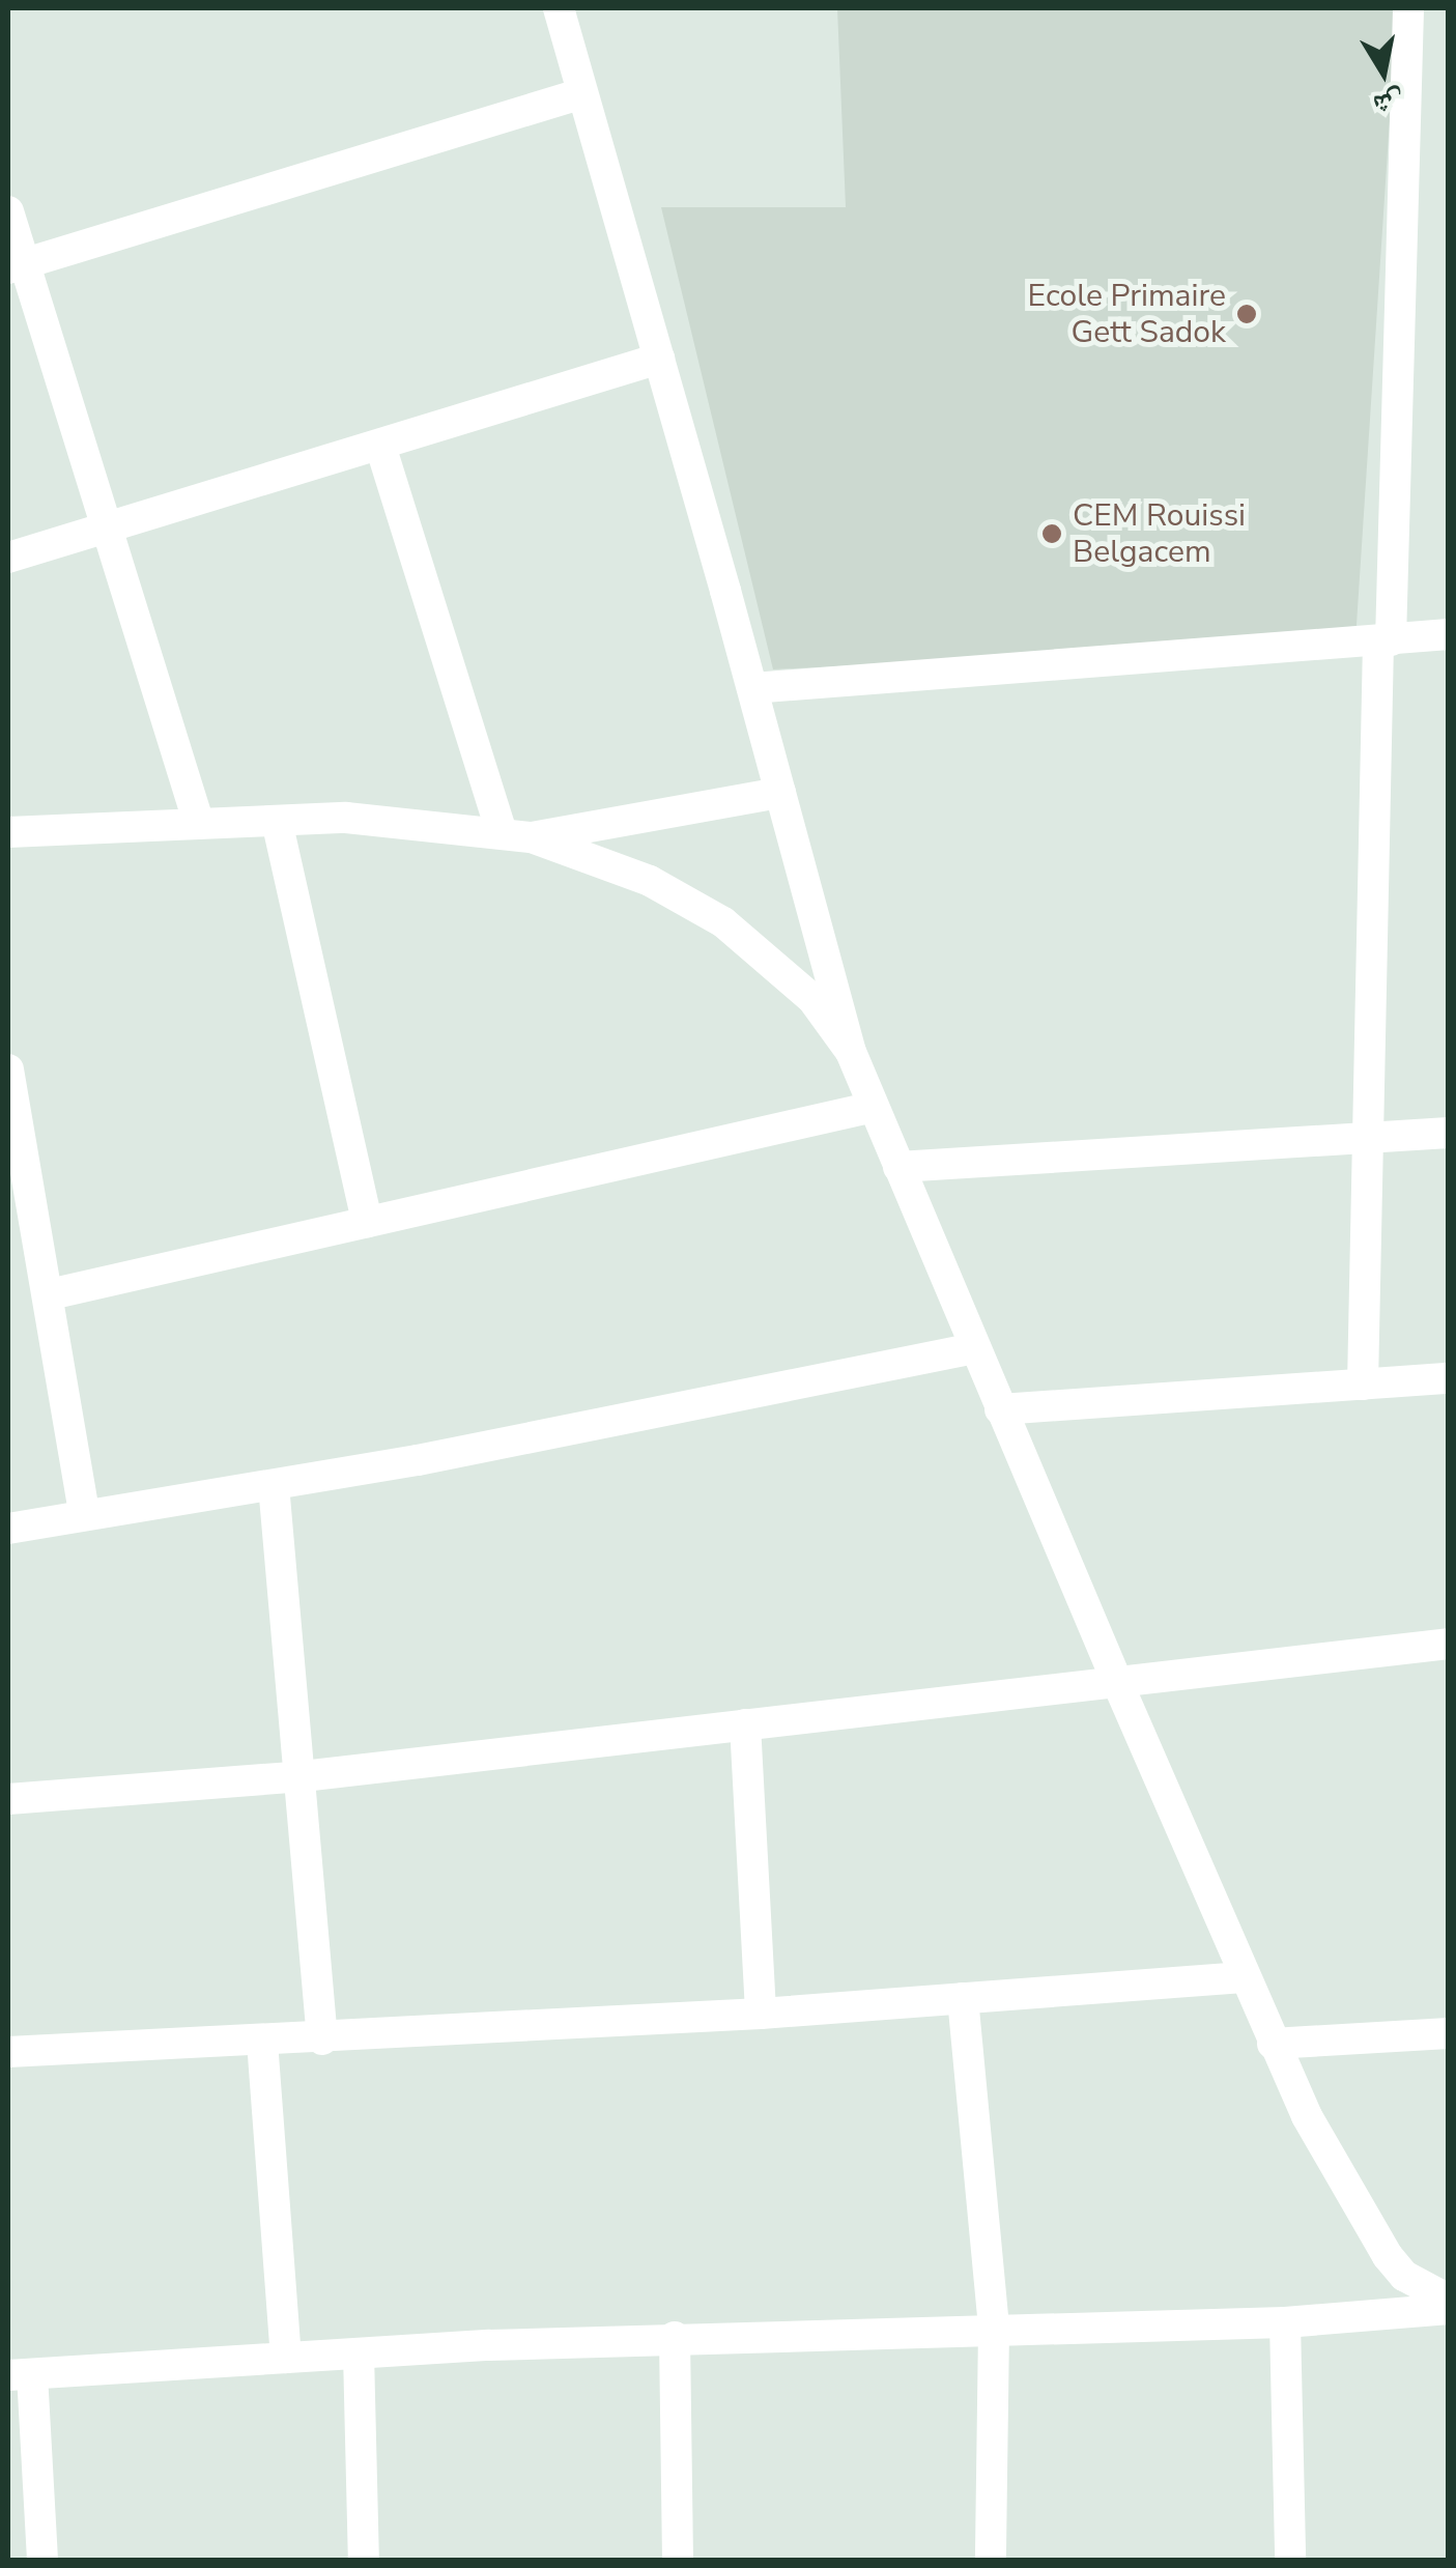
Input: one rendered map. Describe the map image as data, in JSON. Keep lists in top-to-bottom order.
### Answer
{
  "places": ["Ecole Primaire Gett Sadok", "CEM Rouissi Belgacem"],
  "north": "bottom"
}
